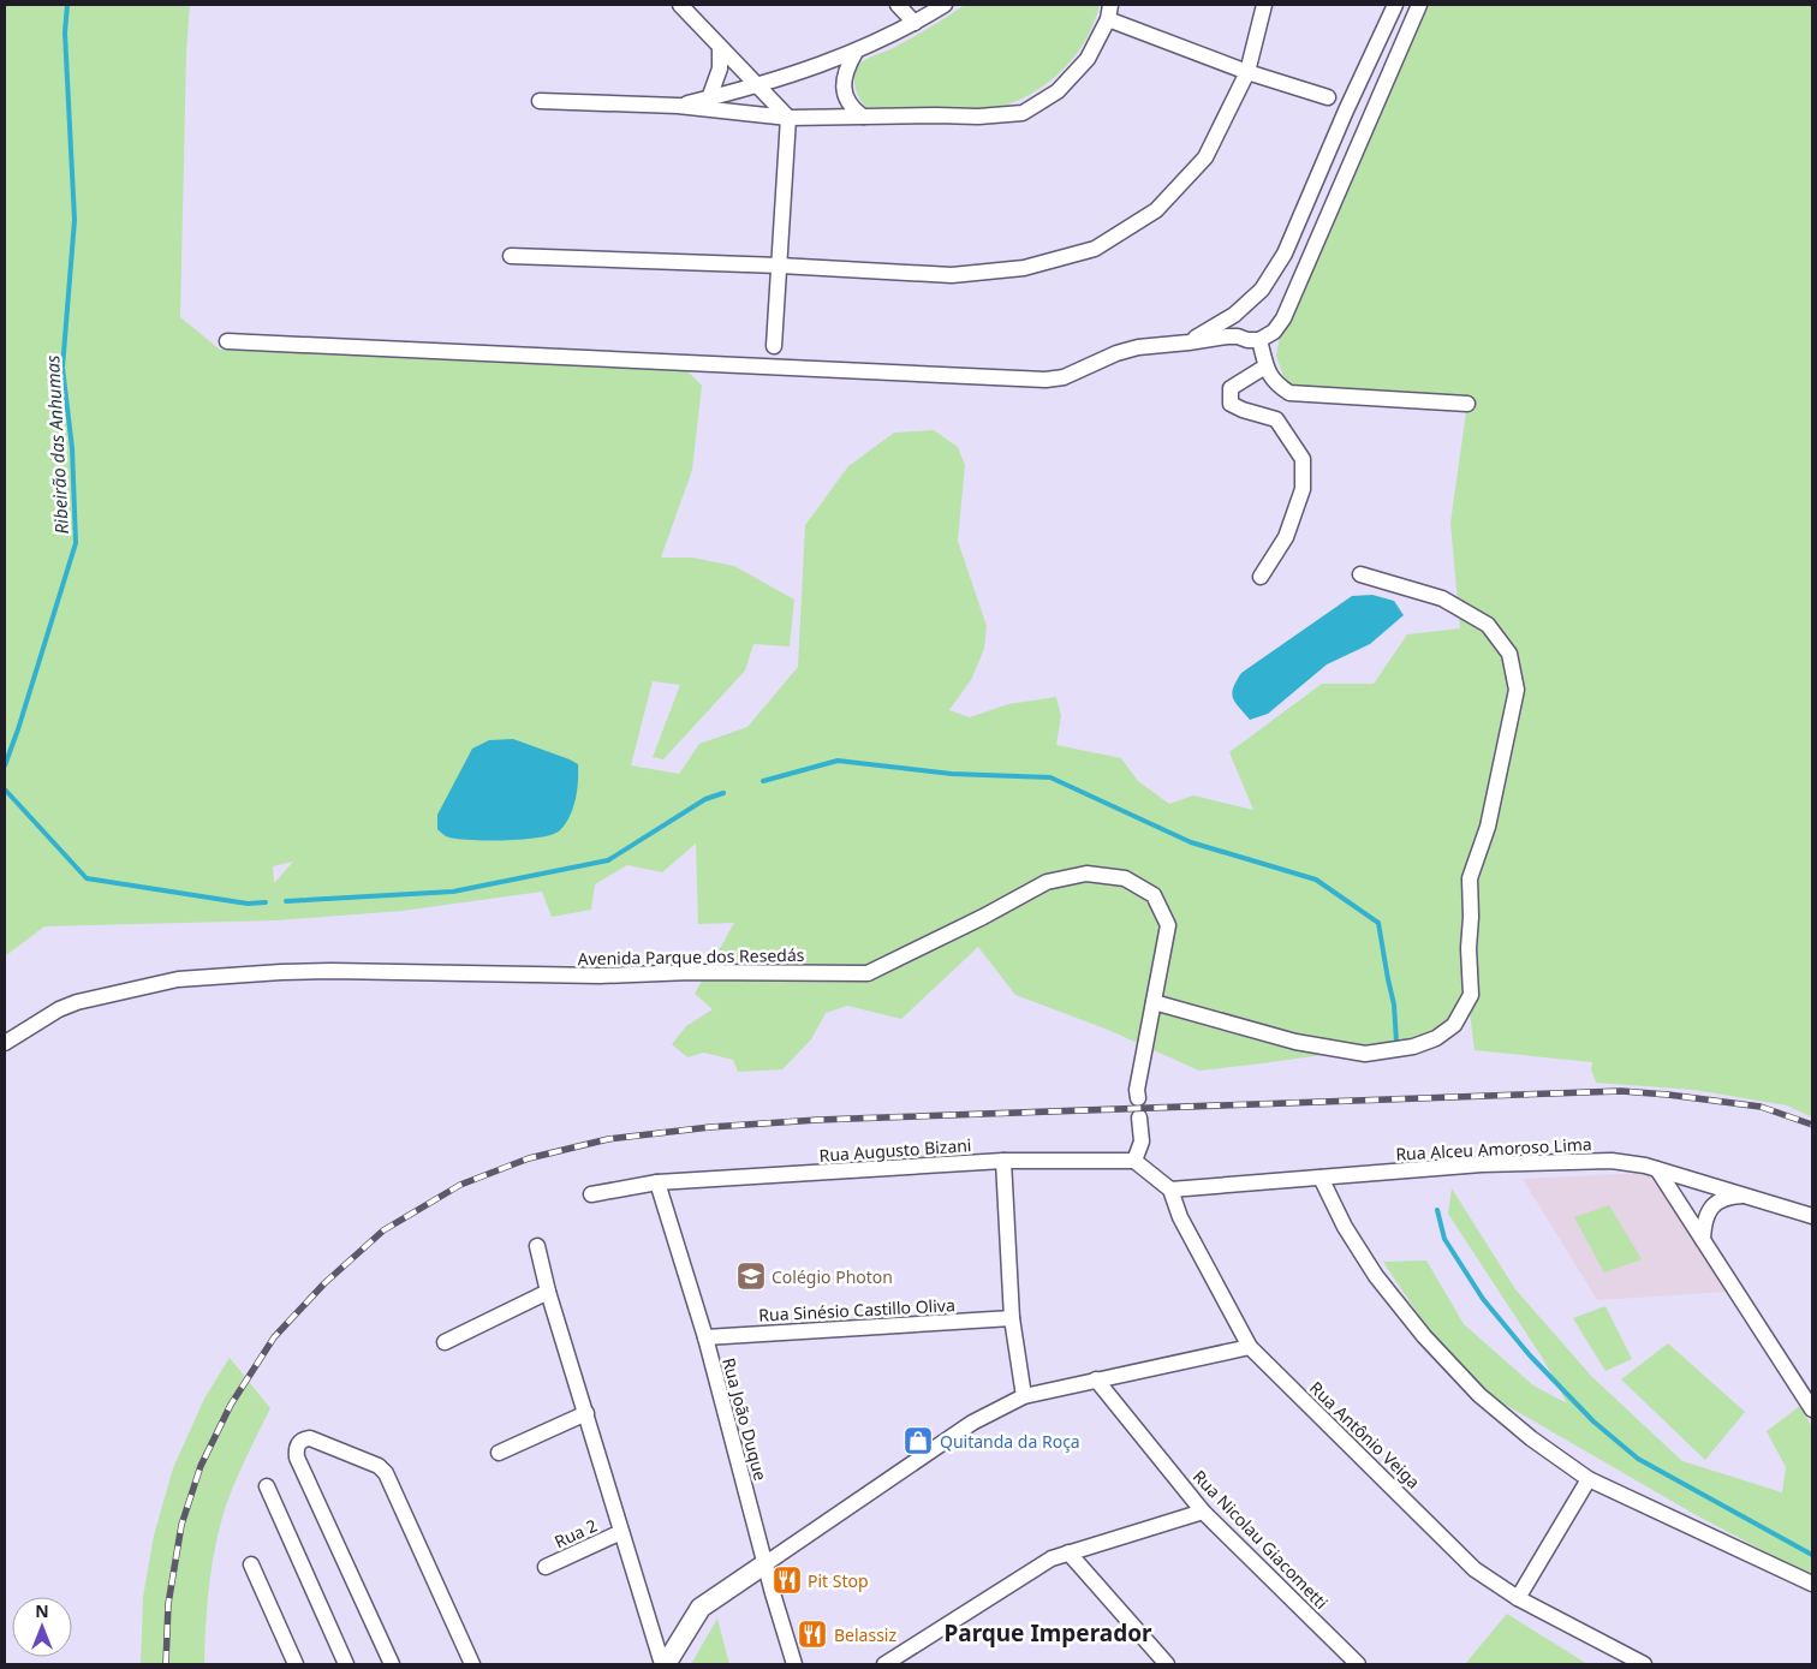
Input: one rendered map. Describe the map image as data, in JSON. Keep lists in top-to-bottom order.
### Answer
{
  "streets": {
    "street": [
      "Avenida Parque dos Resedás",
      "Rua Alceu Amoroso Lima",
      "Rua Augusto Bizani",
      "Rua Sinésio Castillo Oliva",
      "Rua João Duque",
      "Rua Antônio Veiga",
      "Rua 2",
      "Rua Nicolau Giacometti"
    ]
  },
  "crossings": [
    ["Rua Alceu Amoroso Lima", "Rua Antônio Veiga"],
    ["Rua Augusto Bizani", "Rua João Duque"],
    ["Rua Sinésio Castillo Oliva", "Rua João Duque"]
  ],
  "districts": ["Parque Imperador"],
  "water": ["Ribeirão das Anhumas"],
  "places": {
    "school or university": ["Colégio Photon"],
    "shop": ["Quitanda da Roça"],
    "restaurant": ["Pit Stop", "Belassiz"]
  },
  "north": "top"
}
